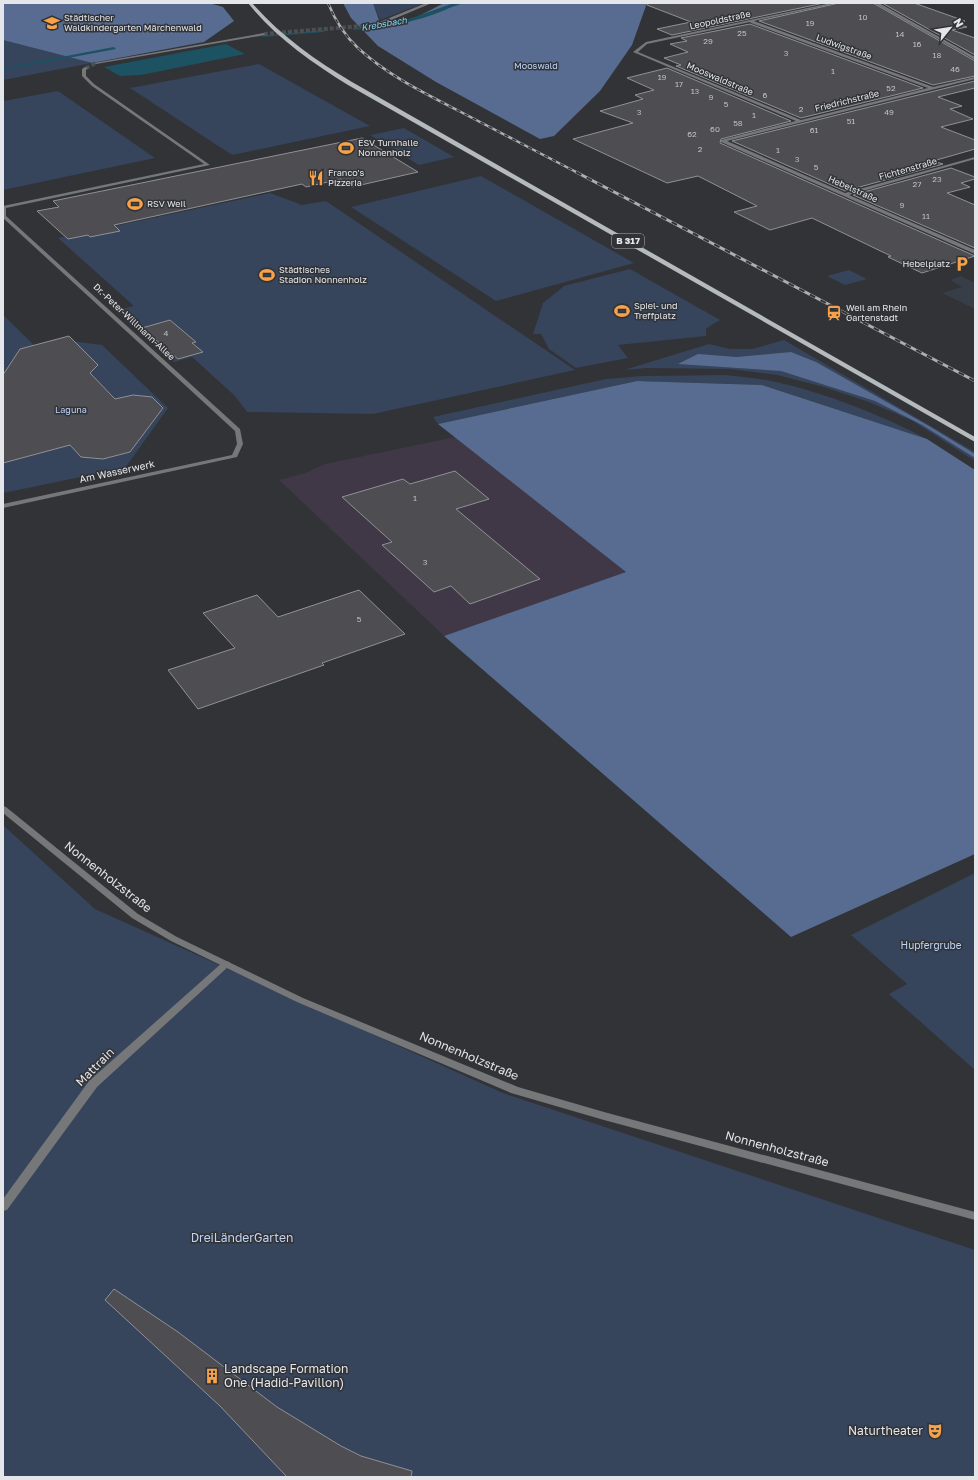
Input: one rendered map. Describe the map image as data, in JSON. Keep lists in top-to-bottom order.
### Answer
{
  "streets": {
    "main road": ["B 317"],
    "street": [
      "Leopoldstraße",
      "Ludwigstraße",
      "Mooswaldstraße",
      "Friedrichstraße",
      "Fichtenstraße",
      "Hebelstraße",
      "Dr.-Peter-Willmann-Allee",
      "Am Wasserwerk",
      "Nonnenholzstraße",
      "Mattrain"
    ]
  },
  "crossings": [
    ["Leopoldstraße", "Ludwigstraße"],
    ["Leopoldstraße", "Mooswaldstraße"],
    ["Ludwigstraße", "Friedrichstraße"],
    ["Mooswaldstraße", "Friedrichstraße"],
    ["Friedrichstraße", "Hebelstraße"],
    ["Fichtenstraße", "Hebelstraße"],
    ["Dr.-Peter-Willmann-Allee", "Am Wasserwerk"],
    ["Nonnenholzstraße", "Mattrain"]
  ],
  "water": ["Krebsbach"],
  "parks": [
    "Mooswald",
    "Laguna",
    "Hupfergrube",
    "DreiLänderGarten"
  ],
  "places": {
    "school or university": ["Städtischer Waldkindergarten Märchenwald"],
    "sports": [
      "ESV Turnhalle Nonnenholz",
      "RSV Weil",
      "Städtisches Stadion Nonnenholz",
      "Spiel- und Treffplatz"
    ],
    "restaurant": ["Franco's Pizzeria"],
    "parking": ["Hebelplatz"],
    "station": ["Weil am Rhein Gartenstadt"],
    "building": ["Landscape Formation One (Hadid-Pavillon)"],
    "theatre": ["Naturtheater"]
  },
  "house_numbers": [
    "10",
    "19",
    "25",
    "14",
    "29",
    "16",
    "3",
    "18",
    "46",
    "1",
    "19",
    "17",
    "52",
    "13",
    "6",
    "9",
    "5",
    "2",
    "3",
    "49",
    "1",
    "51",
    "58",
    "60",
    "61",
    "62",
    "2",
    "1",
    "3",
    "5",
    "23",
    "27",
    "9",
    "11",
    "4",
    "1",
    "3",
    "5"
  ],
  "north": "top right"
}
